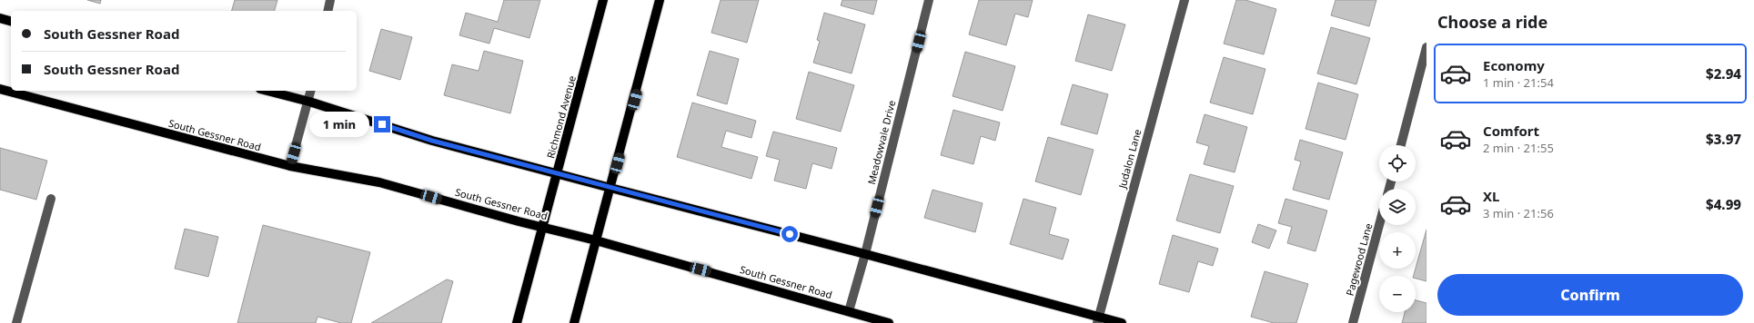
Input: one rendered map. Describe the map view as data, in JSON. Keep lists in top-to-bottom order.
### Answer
{
  "streets": {
    "main road": ["Richmond Avenue", "South Gessner Road"],
    "street": ["Meadowvale Drive", "Judalon Lane", "Pagewood Lane"]
  },
  "crossings": [
    ["Richmond Avenue", "South Gessner Road"],
    ["South Gessner Road", "Meadowvale Drive"]
  ],
  "page": {
    "heading": "Choose a ride",
    "banner": ["South Gessner Road", "South Gessner Road"],
    "list": [
      {
        "name": "Economy",
        "note": "1 min · 21:54",
        "value": "$2.94"
      },
      {
        "name": "Comfort",
        "note": "2 min · 21:55",
        "value": "$3.97"
      },
      {
        "name": "XL",
        "note": "3 min · 21:56",
        "value": "$4.99"
      }
    ],
    "bubble": "1 min",
    "map_buttons": ["+", "−"],
    "buttons": "Confirm"
  }
}
